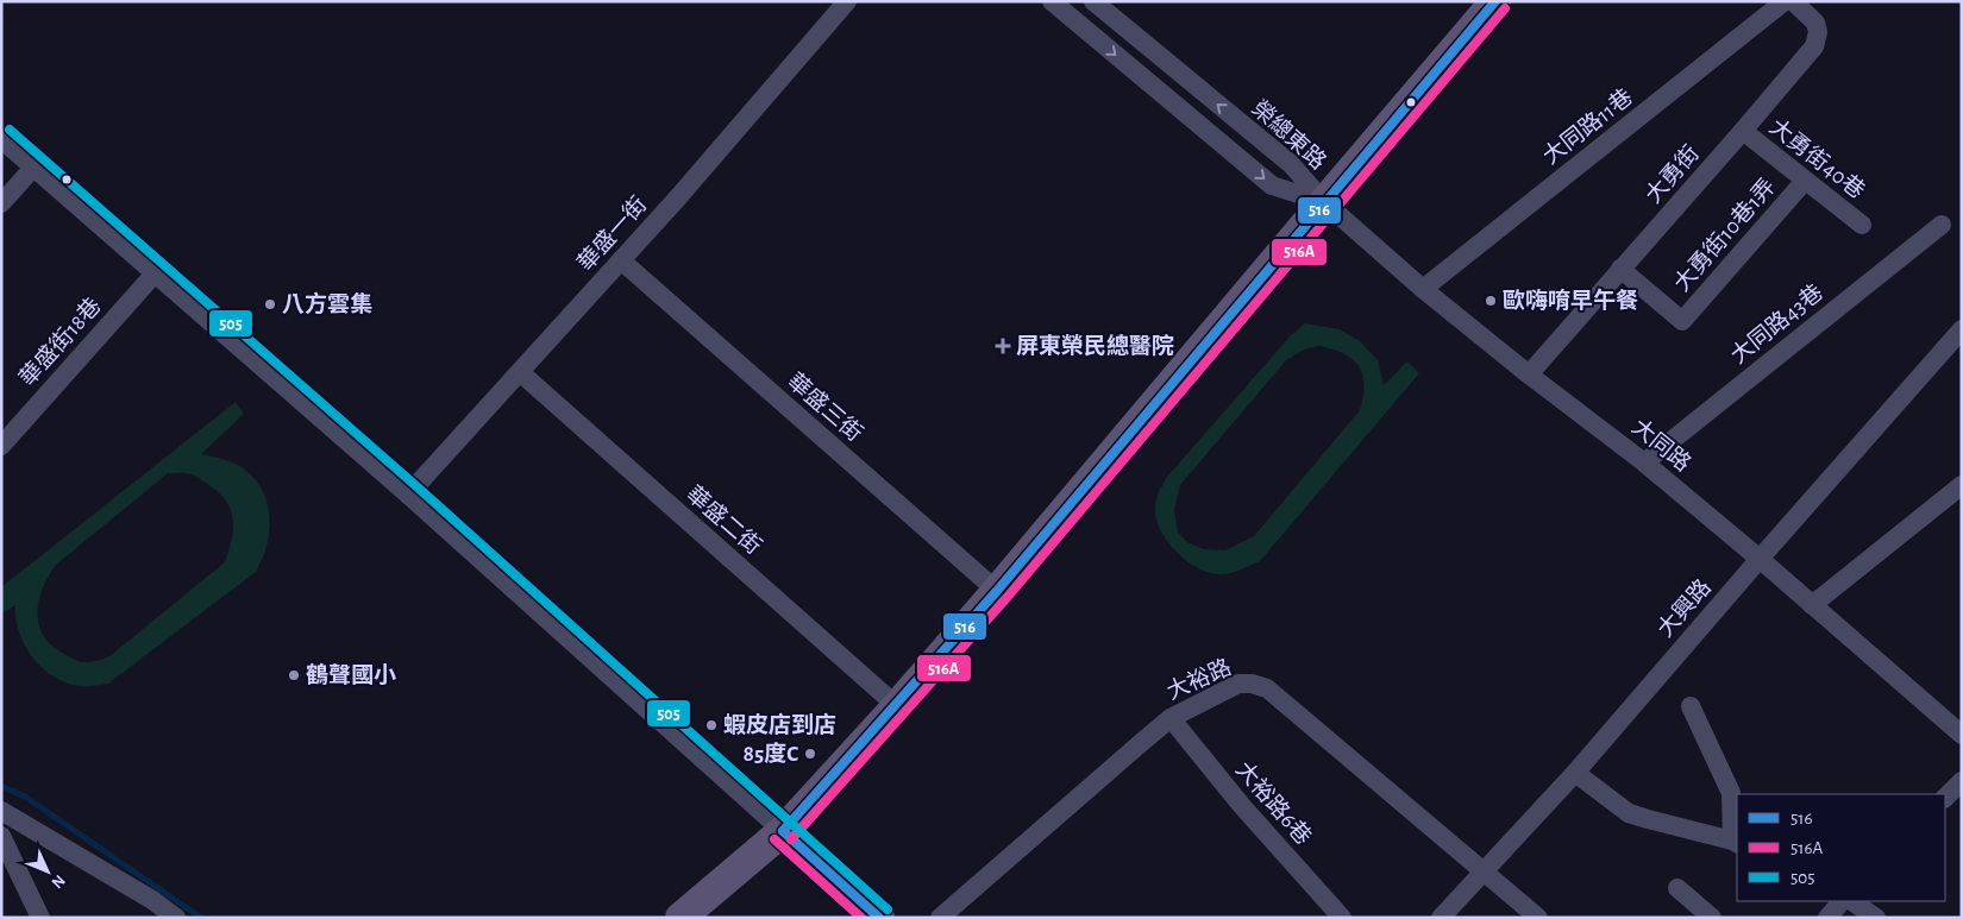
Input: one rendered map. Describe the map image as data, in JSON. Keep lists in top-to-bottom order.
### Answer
{
  "streets": {
    "street": [
      "大同路11巷",
      "榮總東路",
      "大勇街40巷",
      "大勇街",
      "華盛一街",
      "大勇街10巷1弄",
      "大同路43巷",
      "華盛街18巷",
      "華盛三街",
      "大同路",
      "華盛二街",
      "大興路",
      "大裕路",
      "大裕路6巷"
    ]
  },
  "crossings": [
    ["大同路11巷", "大同路"],
    ["榮總東路", "大同路"],
    ["大勇街40巷", "大勇街"],
    ["大勇街40巷", "大勇街10巷1弄"],
    ["大勇街", "大勇街10巷1弄"],
    ["大勇街", "大同路"],
    ["華盛一街", "華盛三街"],
    ["華盛一街", "華盛二街"],
    ["大同路43巷", "大同路"],
    ["大同路", "大興路"],
    ["大興路", "大裕路"],
    ["大裕路", "大裕路6巷"]
  ],
  "places": {
    "other": [
      "歐嗨唷早午餐",
      "八方雲集",
      "鶴聲國小",
      "蝦皮店到店",
      "85度C"
    ],
    "health": ["屏東榮民總醫院"]
  },
  "lines": ["transit line 516", "transit line 516A", "transit line 505"],
  "legend": ["516", "516A", "505"],
  "north": "bottom right"
}
